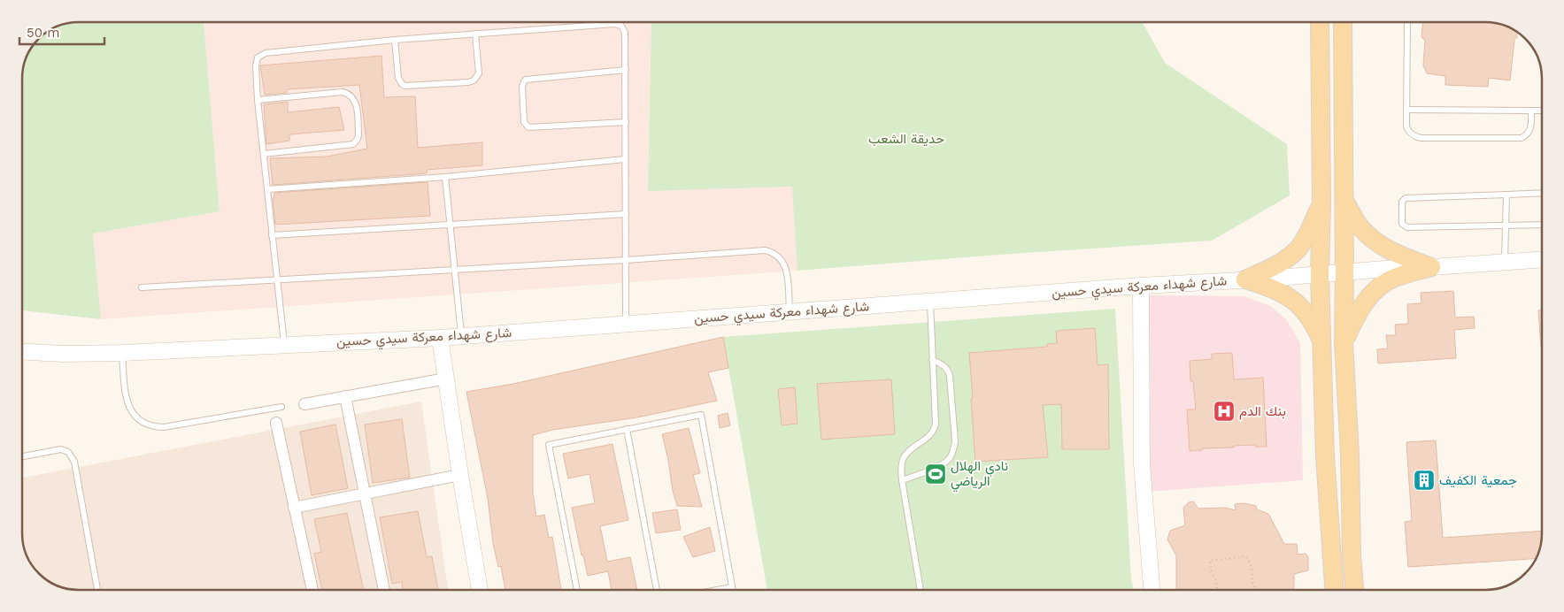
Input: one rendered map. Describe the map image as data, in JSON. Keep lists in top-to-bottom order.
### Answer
{
  "streets": {
    "main road": ["شارع شهداء معركة سيدي حسين"]
  },
  "parks": ["حديقة الشعب"],
  "places": {
    "hospital": ["بنك الدم"],
    "sports": ["نادي الهلال الرياضي"],
    "building": ["جمعية الكفيف"]
  },
  "scale_bar": "50 m"
}
